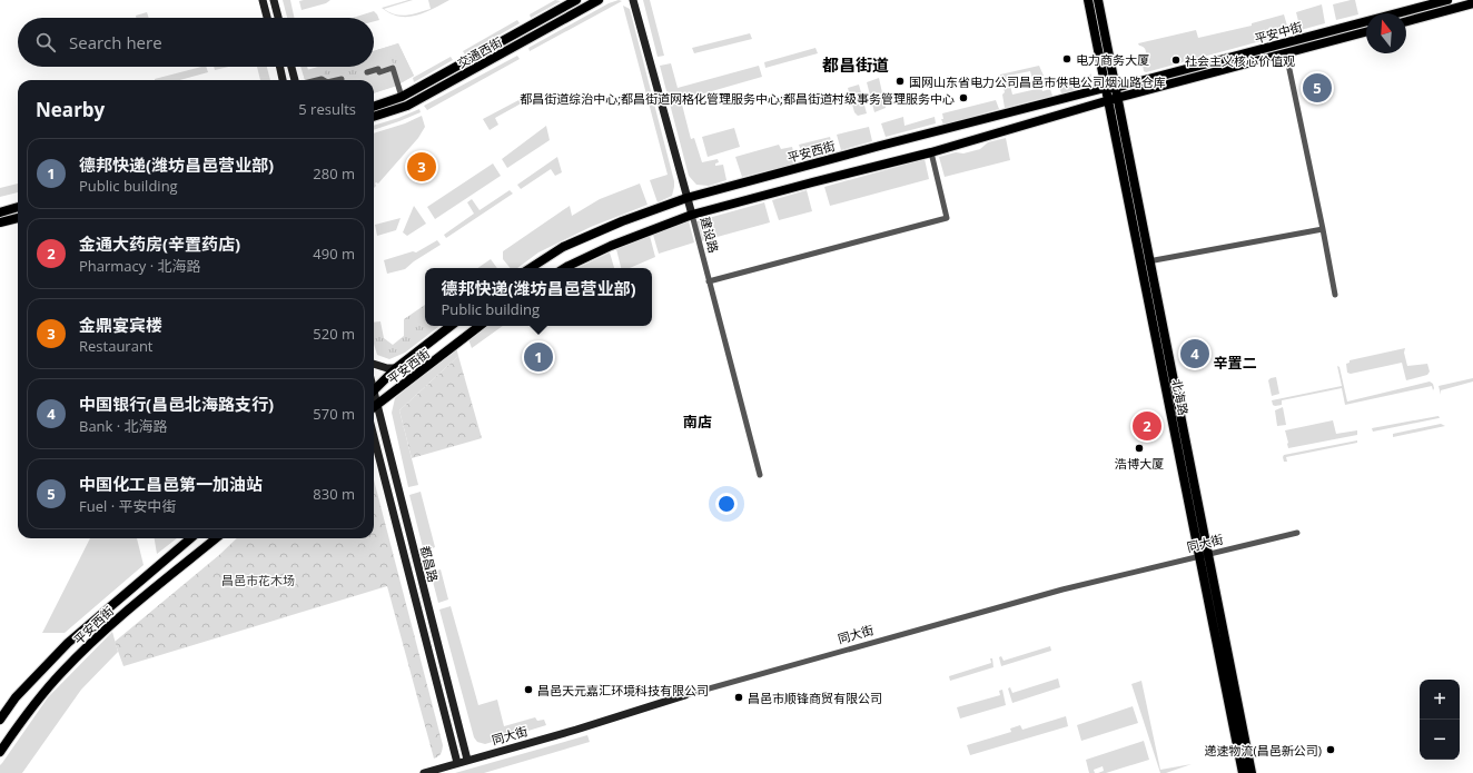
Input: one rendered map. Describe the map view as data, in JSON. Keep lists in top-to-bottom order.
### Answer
{
  "streets": {
    "main road": [
      "平安中街",
      "交通西街",
      "平安西街",
      "北海路"
    ],
    "street": ["建设路", "同大街", "都昌路"]
  },
  "crossings": [
    ["平安中街", "平安西街"],
    ["平安中街", "北海路"],
    ["平安西街", "建设路"],
    ["平安西街", "北海路"],
    ["北海路", "同大街"],
    ["同大街", "都昌路"]
  ],
  "districts": ["都昌街道", "辛置二", "南店"],
  "parks": ["昌邑市花木场"],
  "places": [
    "电力商务大厦",
    "社会主义核心价值观",
    "国网山东省电力公司昌邑市供电公司烟汕路仓库",
    "都昌街道综治中心;都昌街道网格化管理服务中心;都昌街道村级事务管理服务中心",
    "浩博大厦",
    "昌邑天元嘉汇环境科技有限公司",
    "昌邑市顺锋商贸有限公司",
    "递速物流(昌邑新公司)"
  ],
  "north": "top",
  "page": {
    "search": "Search here",
    "pins": [
      "5",
      "3",
      "4",
      "1",
      "2"
    ],
    "heading": ["Nearby", "5 results"],
    "list": [
      {
        "mark": "1",
        "name": "德邦快递(潍坊昌邑营业部)",
        "note": "Public building",
        "value": "280 m"
      },
      {
        "mark": "2",
        "name": "金通大药房(辛置药店)",
        "note": "Pharmacy · 北海路",
        "value": "490 m"
      },
      {
        "mark": "3",
        "name": "金鼎宴宾楼",
        "note": "Restaurant",
        "value": "520 m"
      },
      {
        "mark": "4",
        "name": "中国银行(昌邑北海路支行)",
        "note": "Bank · 北海路",
        "value": "570 m"
      },
      {
        "mark": "5",
        "name": "中国化工昌邑第一加油站",
        "note": "Fuel · 平安中街",
        "value": "830 m"
      }
    ],
    "popup": ["德邦快递(潍坊昌邑营业部)", "Public building"],
    "map_buttons": ["+", "−"]
  }
}
